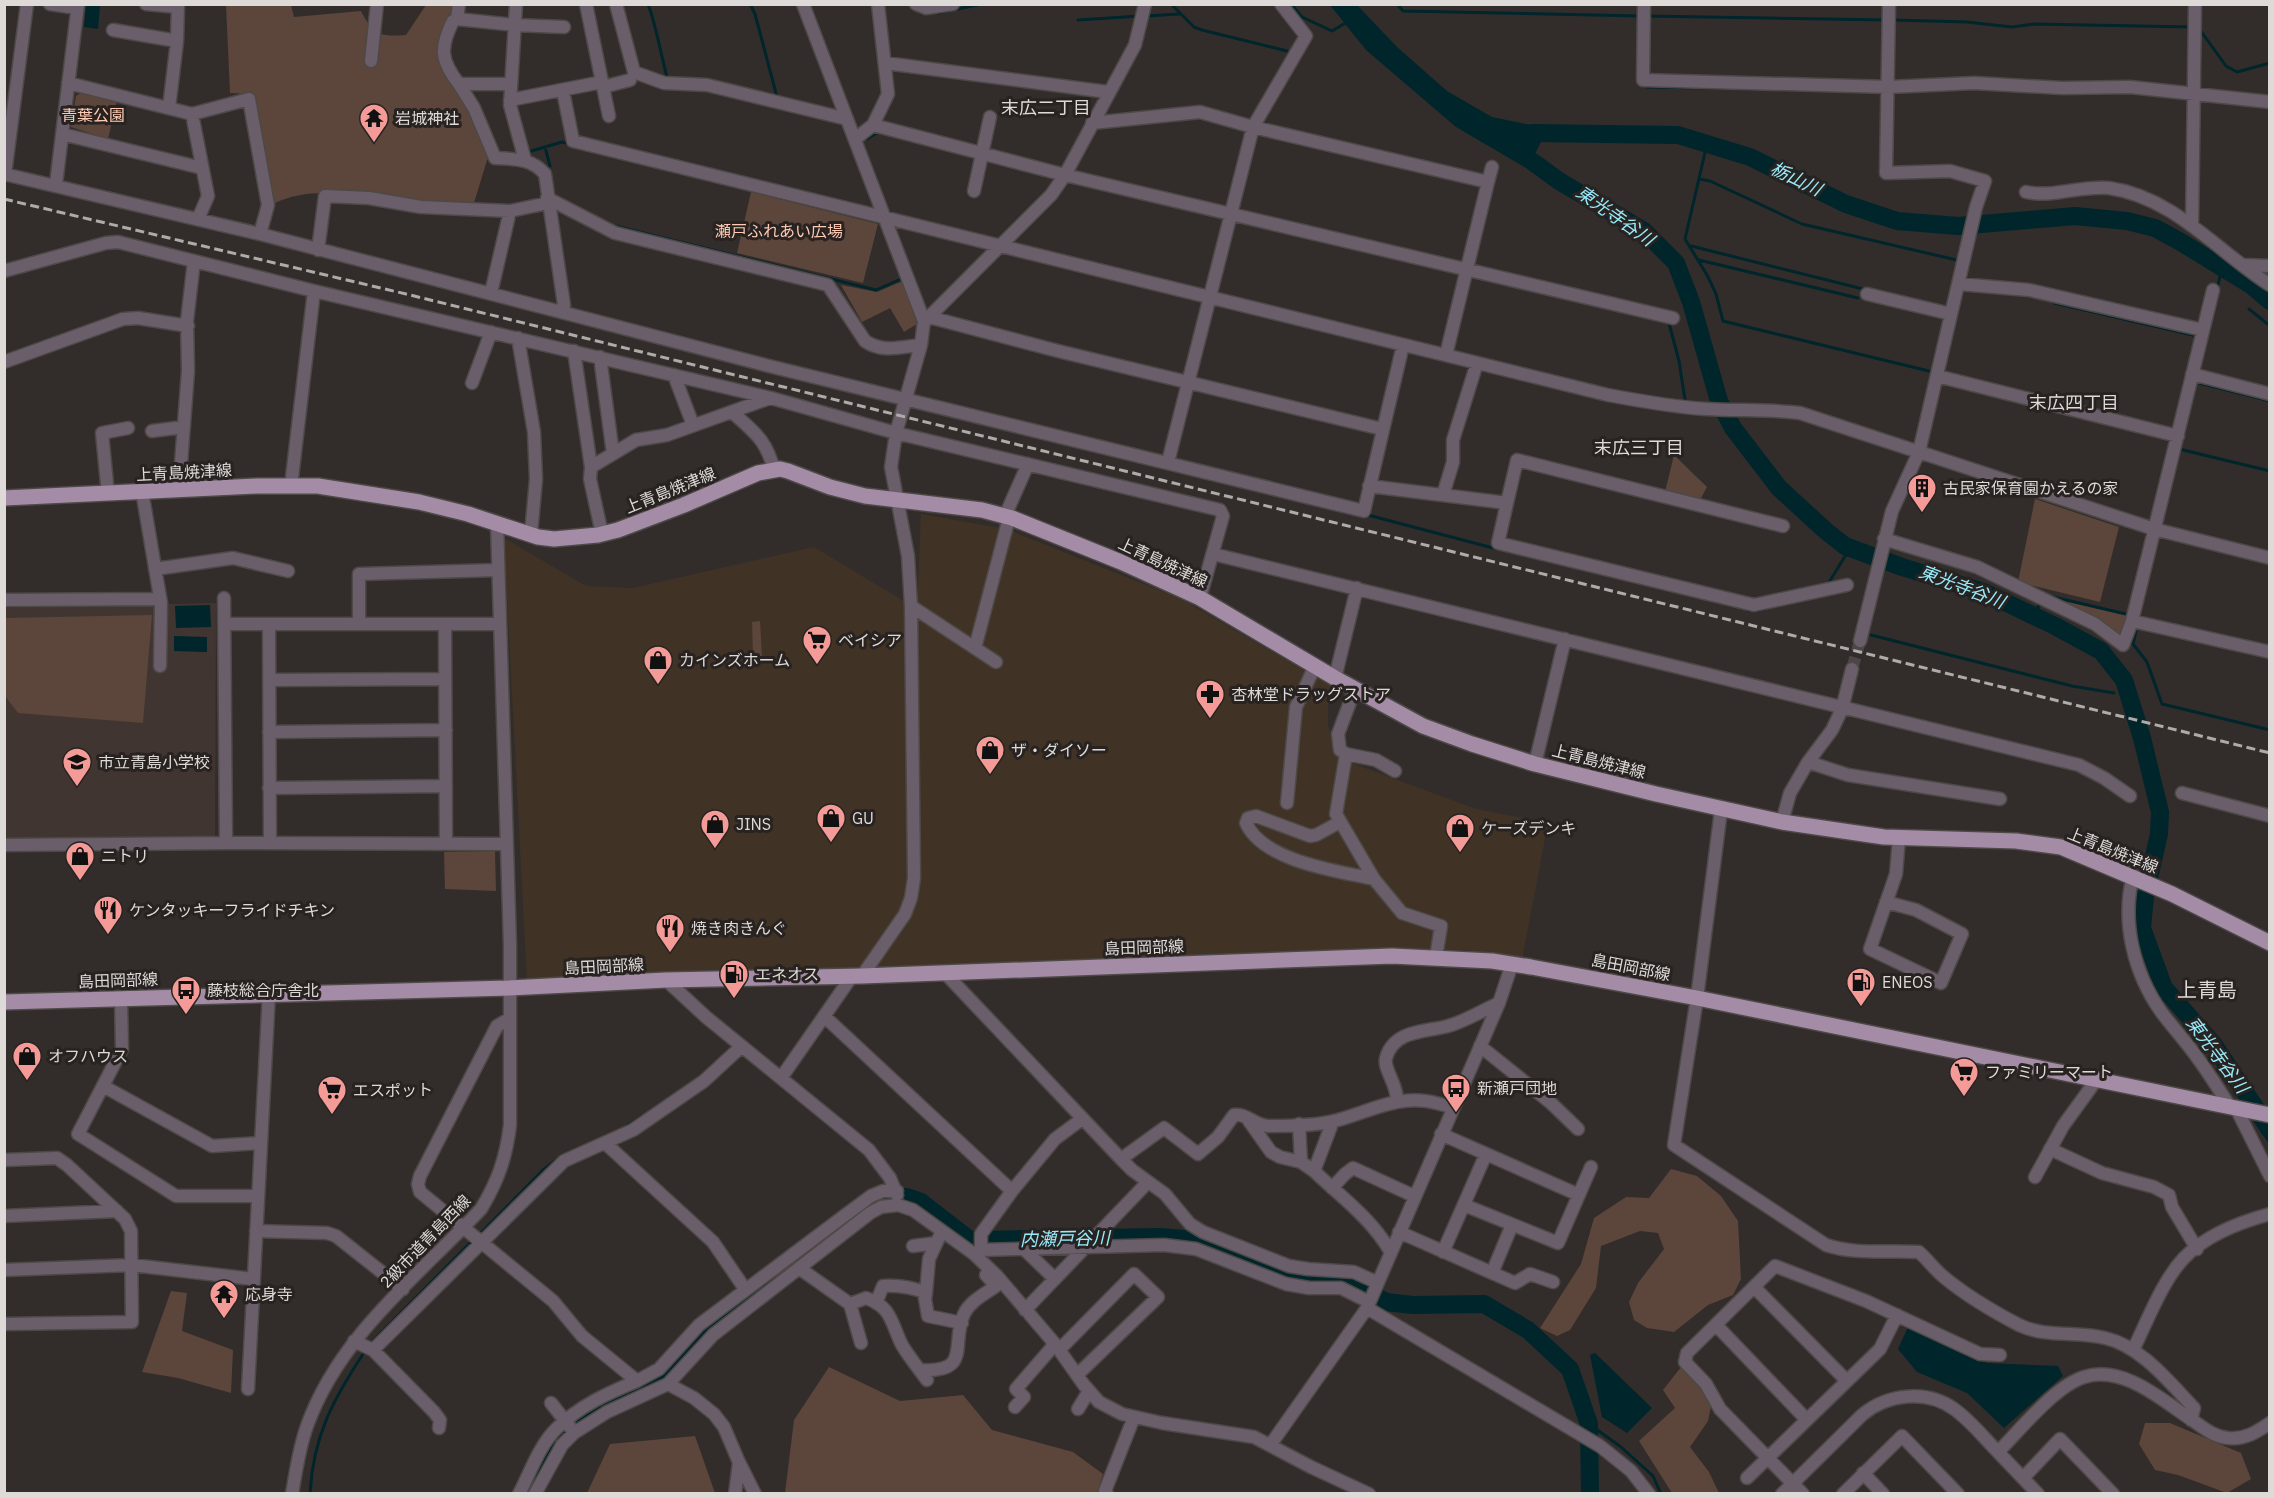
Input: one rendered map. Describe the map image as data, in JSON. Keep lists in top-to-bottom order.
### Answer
{
  "streets": {
    "main road": ["上青島焼津線", "島田岡部線"],
    "street": ["2級市道青島西線"]
  },
  "crossings": [
    ["上青島焼津線", "2級市道青島西線"],
    ["島田岡部線", "2級市道青島西線"]
  ],
  "districts": [
    "末広二丁目",
    "末広四丁目",
    "末広三丁目",
    "上青島"
  ],
  "water": ["栃山川", "東光寺谷川", "内瀬戸谷川"],
  "parks": ["青葉公園", "瀬戸ふれあい広場"],
  "places": {
    "temple": ["岩城神社", "応身寺"],
    "building": ["古民家保育園かえるの家"],
    "supermarket": ["ベイシア", "ファミリーマート", "エスポット"],
    "shop": [
      "カインズホーム",
      "ザ・ダイソー",
      "GU",
      "JINS",
      "ケーズデンキ",
      "ニトリ",
      "オフハウス"
    ],
    "pharmacy": ["杏林堂ドラッグストア"],
    "school or university": ["市立青島小学校"],
    "restaurant": ["ケンタッキーフライドチキン", "焼き肉きんぐ"],
    "fuel station": ["エネオス", "ENEOS"],
    "bus stop": ["藤枝総合庁舎北", "新瀬戸団地"]
  }
}
